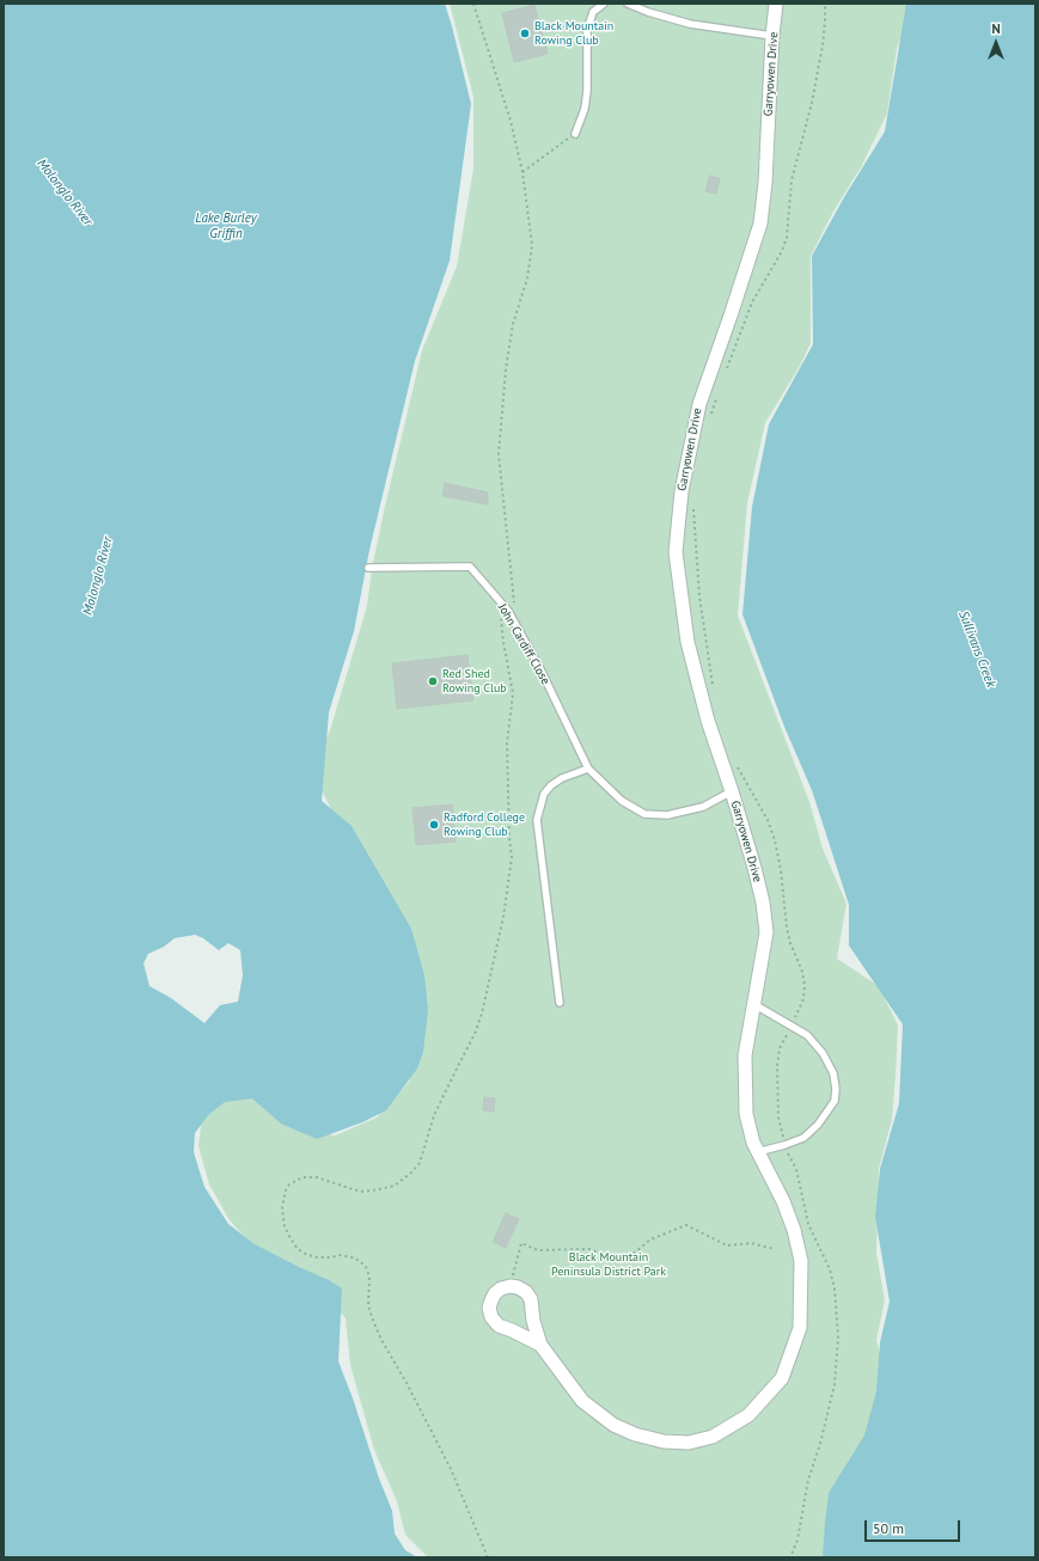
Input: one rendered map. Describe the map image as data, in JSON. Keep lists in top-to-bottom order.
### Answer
{
  "streets": {
    "street": ["Garryowen Drive"],
    "lane": ["John Cardiff Close"]
  },
  "crossings": [
    ["Garryowen Drive", "John Cardiff Close"]
  ],
  "water": ["Molonglo River", "Lake Burley Griffin", "Sullivans Creek"],
  "parks": ["Black Mountain Peninsula District Park"],
  "places": ["Black Mountain Rowing Club", "Red Shed Rowing Club", "Radford College Rowing Club"],
  "scale_bar": "50 m",
  "north": "top"
}
